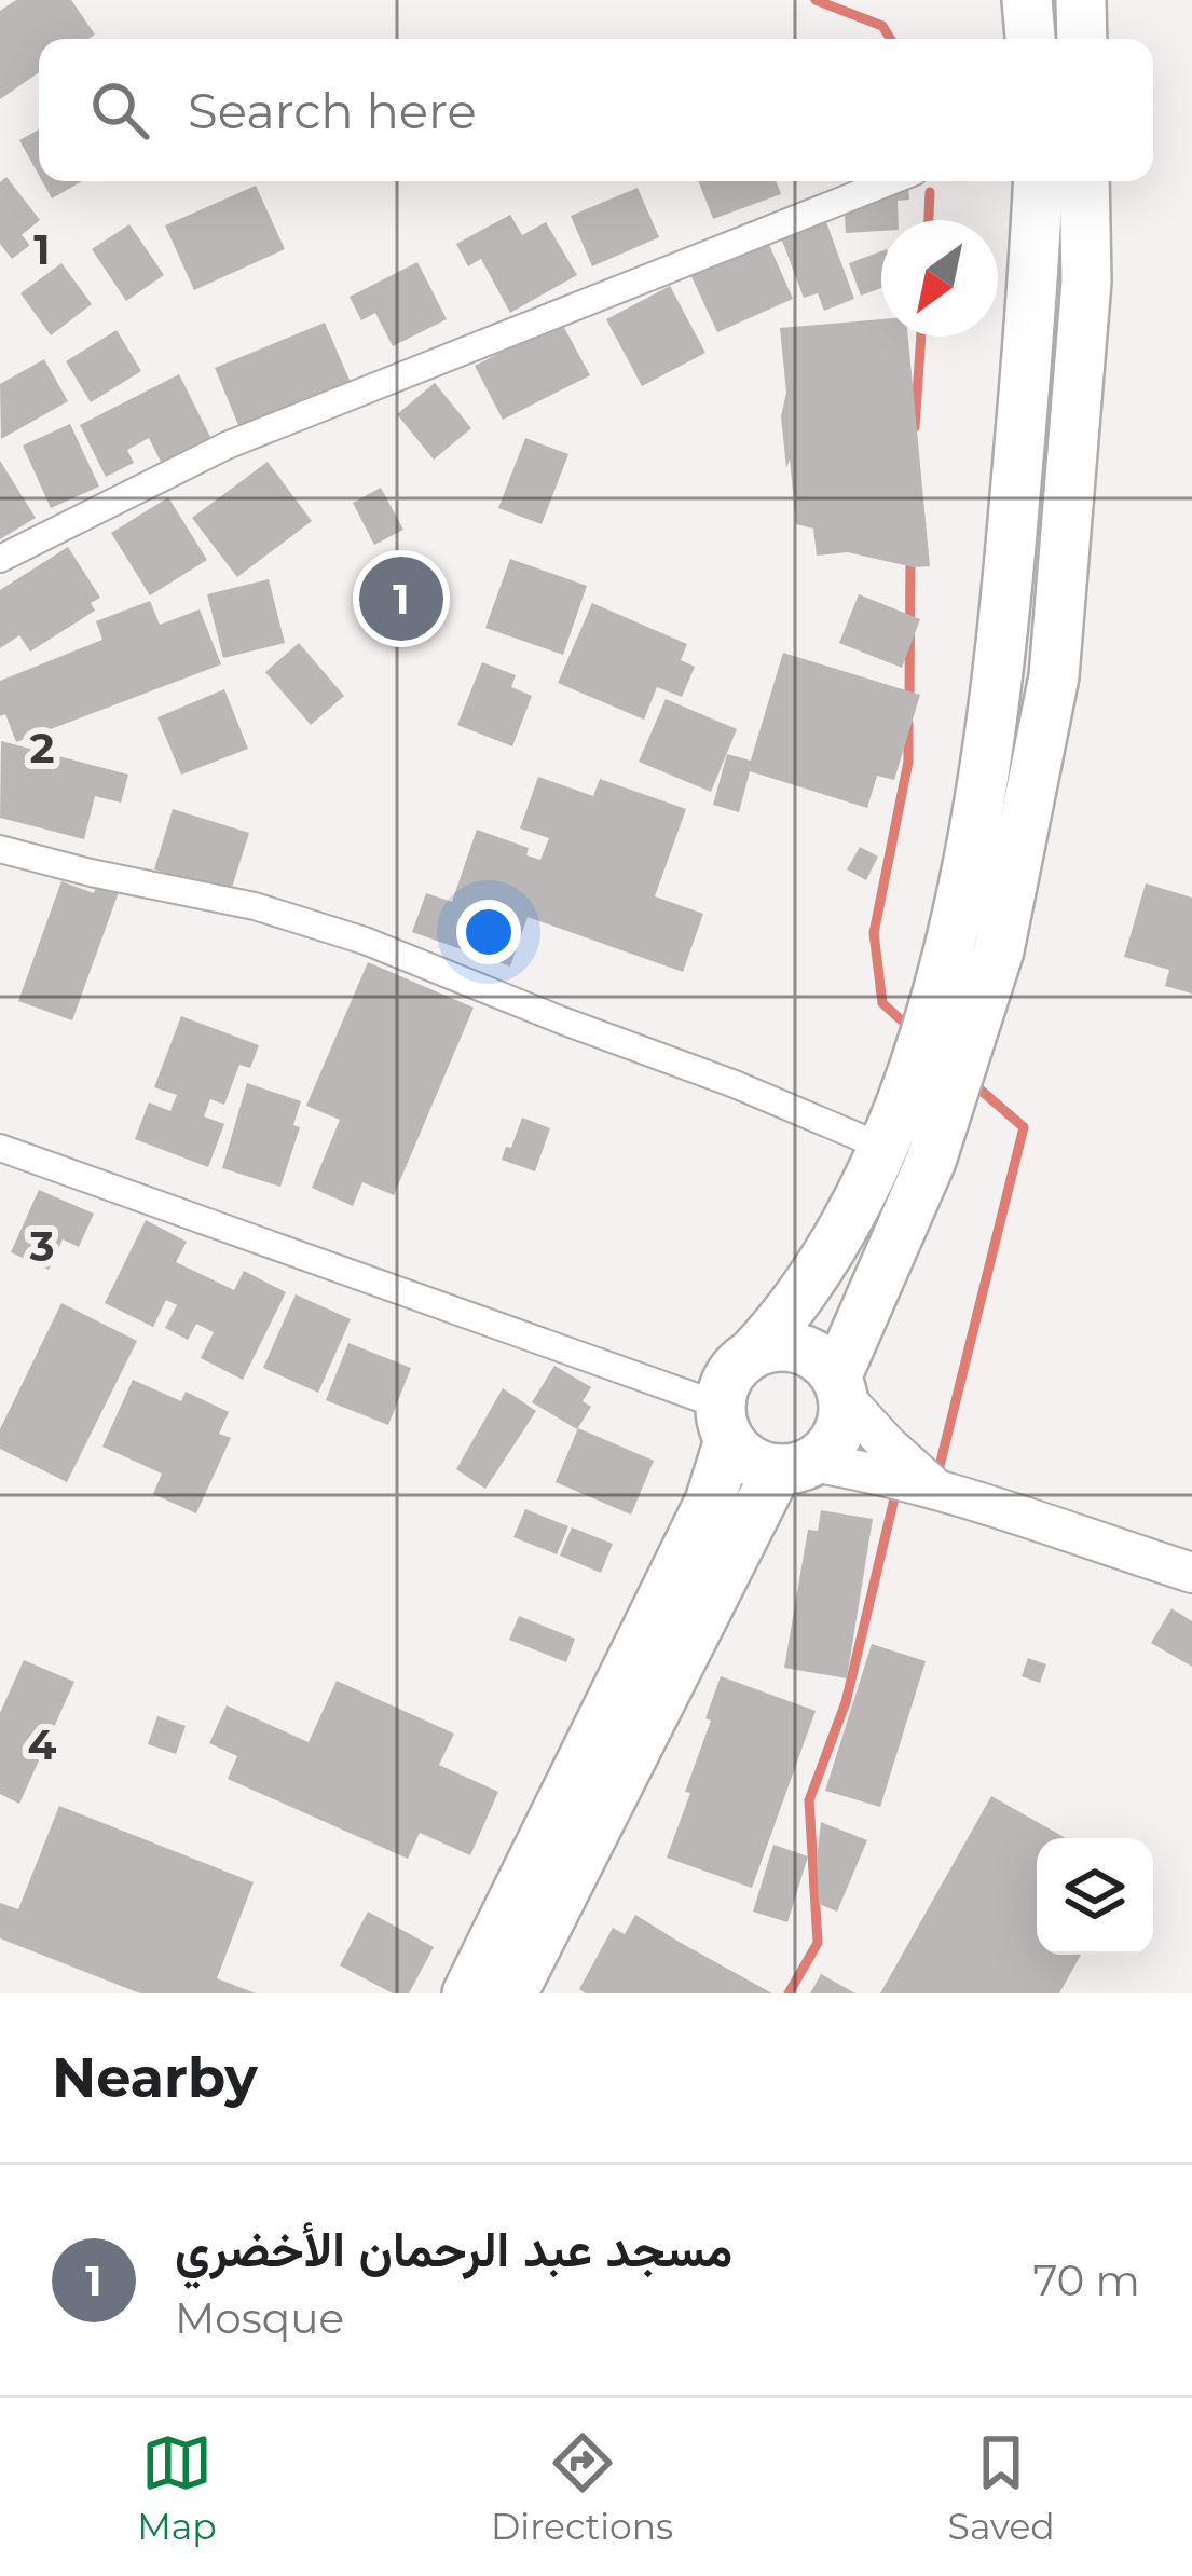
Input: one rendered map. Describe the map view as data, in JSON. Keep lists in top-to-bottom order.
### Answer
{
  "north": "bottom left",
  "page": {
    "search": "Search here",
    "pins": "1",
    "heading": "Nearby",
    "list": [
      {
        "mark": "1",
        "name": "مسجد عبد الرحمان الأخضري",
        "note": "Mosque",
        "value": "70 m"
      }
    ],
    "nav": ["Map", "Directions", "Saved"]
  },
  "grid": {
    "rows": [
      "1",
      "2",
      "3",
      "4"
    ]
  }
}
